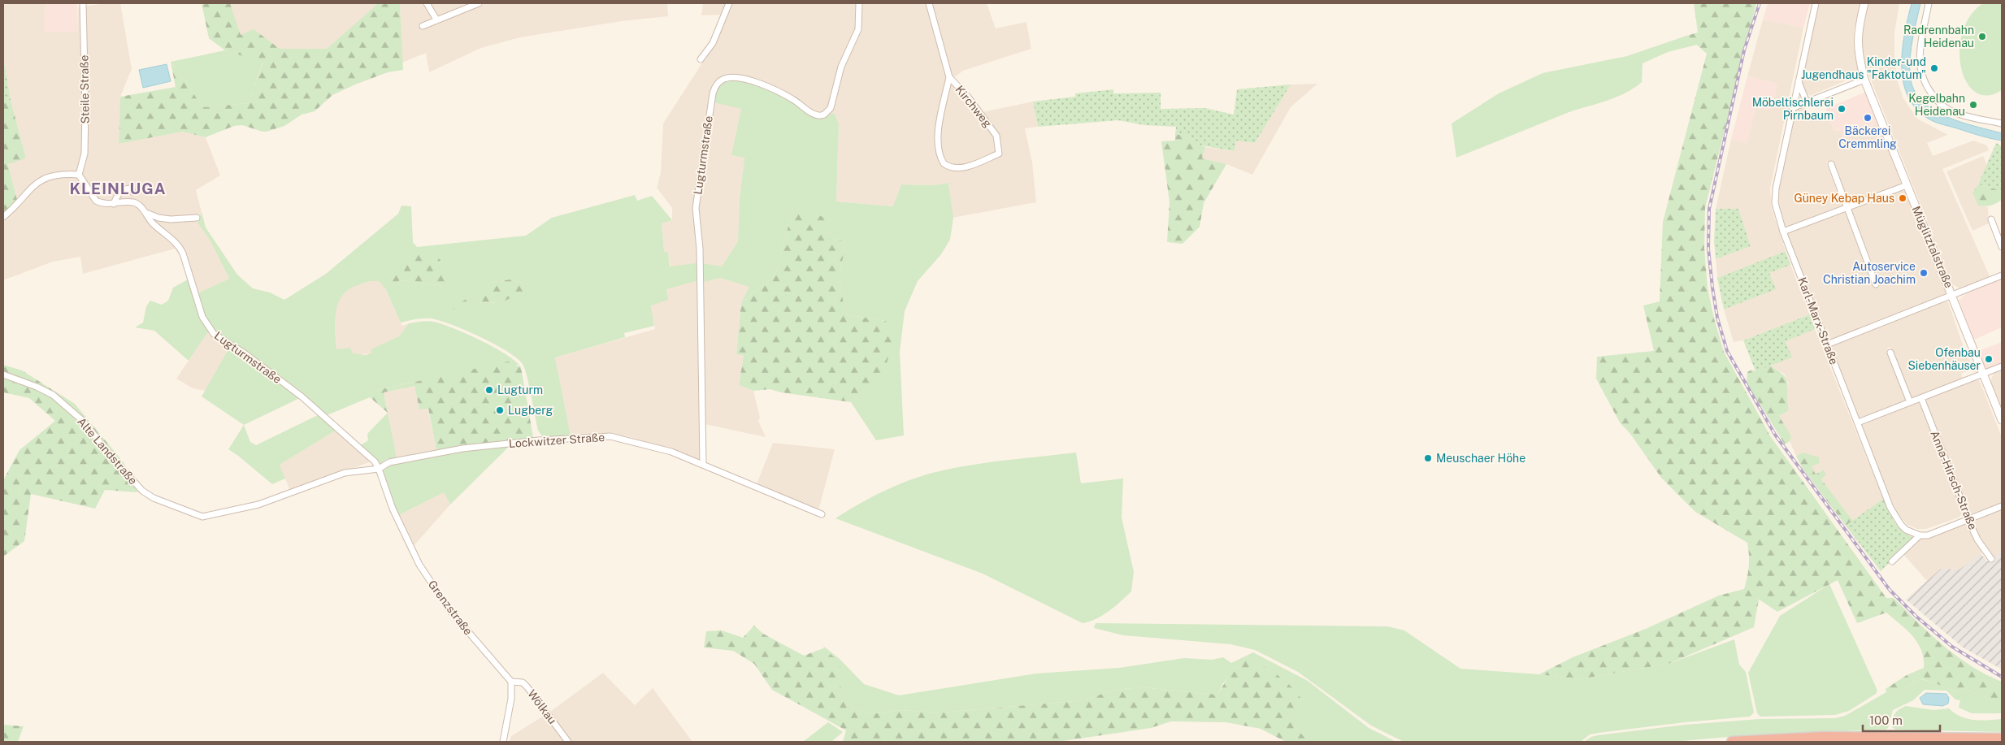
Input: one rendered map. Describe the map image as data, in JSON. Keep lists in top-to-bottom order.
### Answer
{
  "streets": {
    "main road": ["Müglitztalstraße"],
    "street": [
      "Steile Straße",
      "Kirchweg",
      "Lugturmstraße",
      "Karl-Marx-Straße",
      "Lockwitzer Straße",
      "Alte Landstraße",
      "Anna-Hirsch-Straße",
      "Grenzstraße",
      "Wölkau"
    ]
  },
  "crossings": [
    ["Lugturmstraße", "Lockwitzer Straße"],
    ["Lugturmstraße", "Alte Landstraße"],
    ["Lugturmstraße", "Grenzstraße"],
    ["Lockwitzer Straße", "Alte Landstraße"],
    ["Lockwitzer Straße", "Grenzstraße"],
    ["Alte Landstraße", "Grenzstraße"],
    ["Grenzstraße", "Wölkau"]
  ],
  "districts": ["KLEINLUGA"],
  "places": [
    "Radrennbahn Heidenau",
    "Kinder- und Jugendhaus \"Faktotum\"",
    "Kegelbahn Heidenau",
    "Möbeltischlerei Pirnbaum",
    "Bäckerei Cremmling",
    "Güney Kebap Haus",
    "Autoservice Christian Joachim",
    "Ofenbau Siebenhäuser",
    "Lugturm",
    "Lugberg",
    "Meuschaer Höhe"
  ],
  "scale_bar": "100 m"
}
